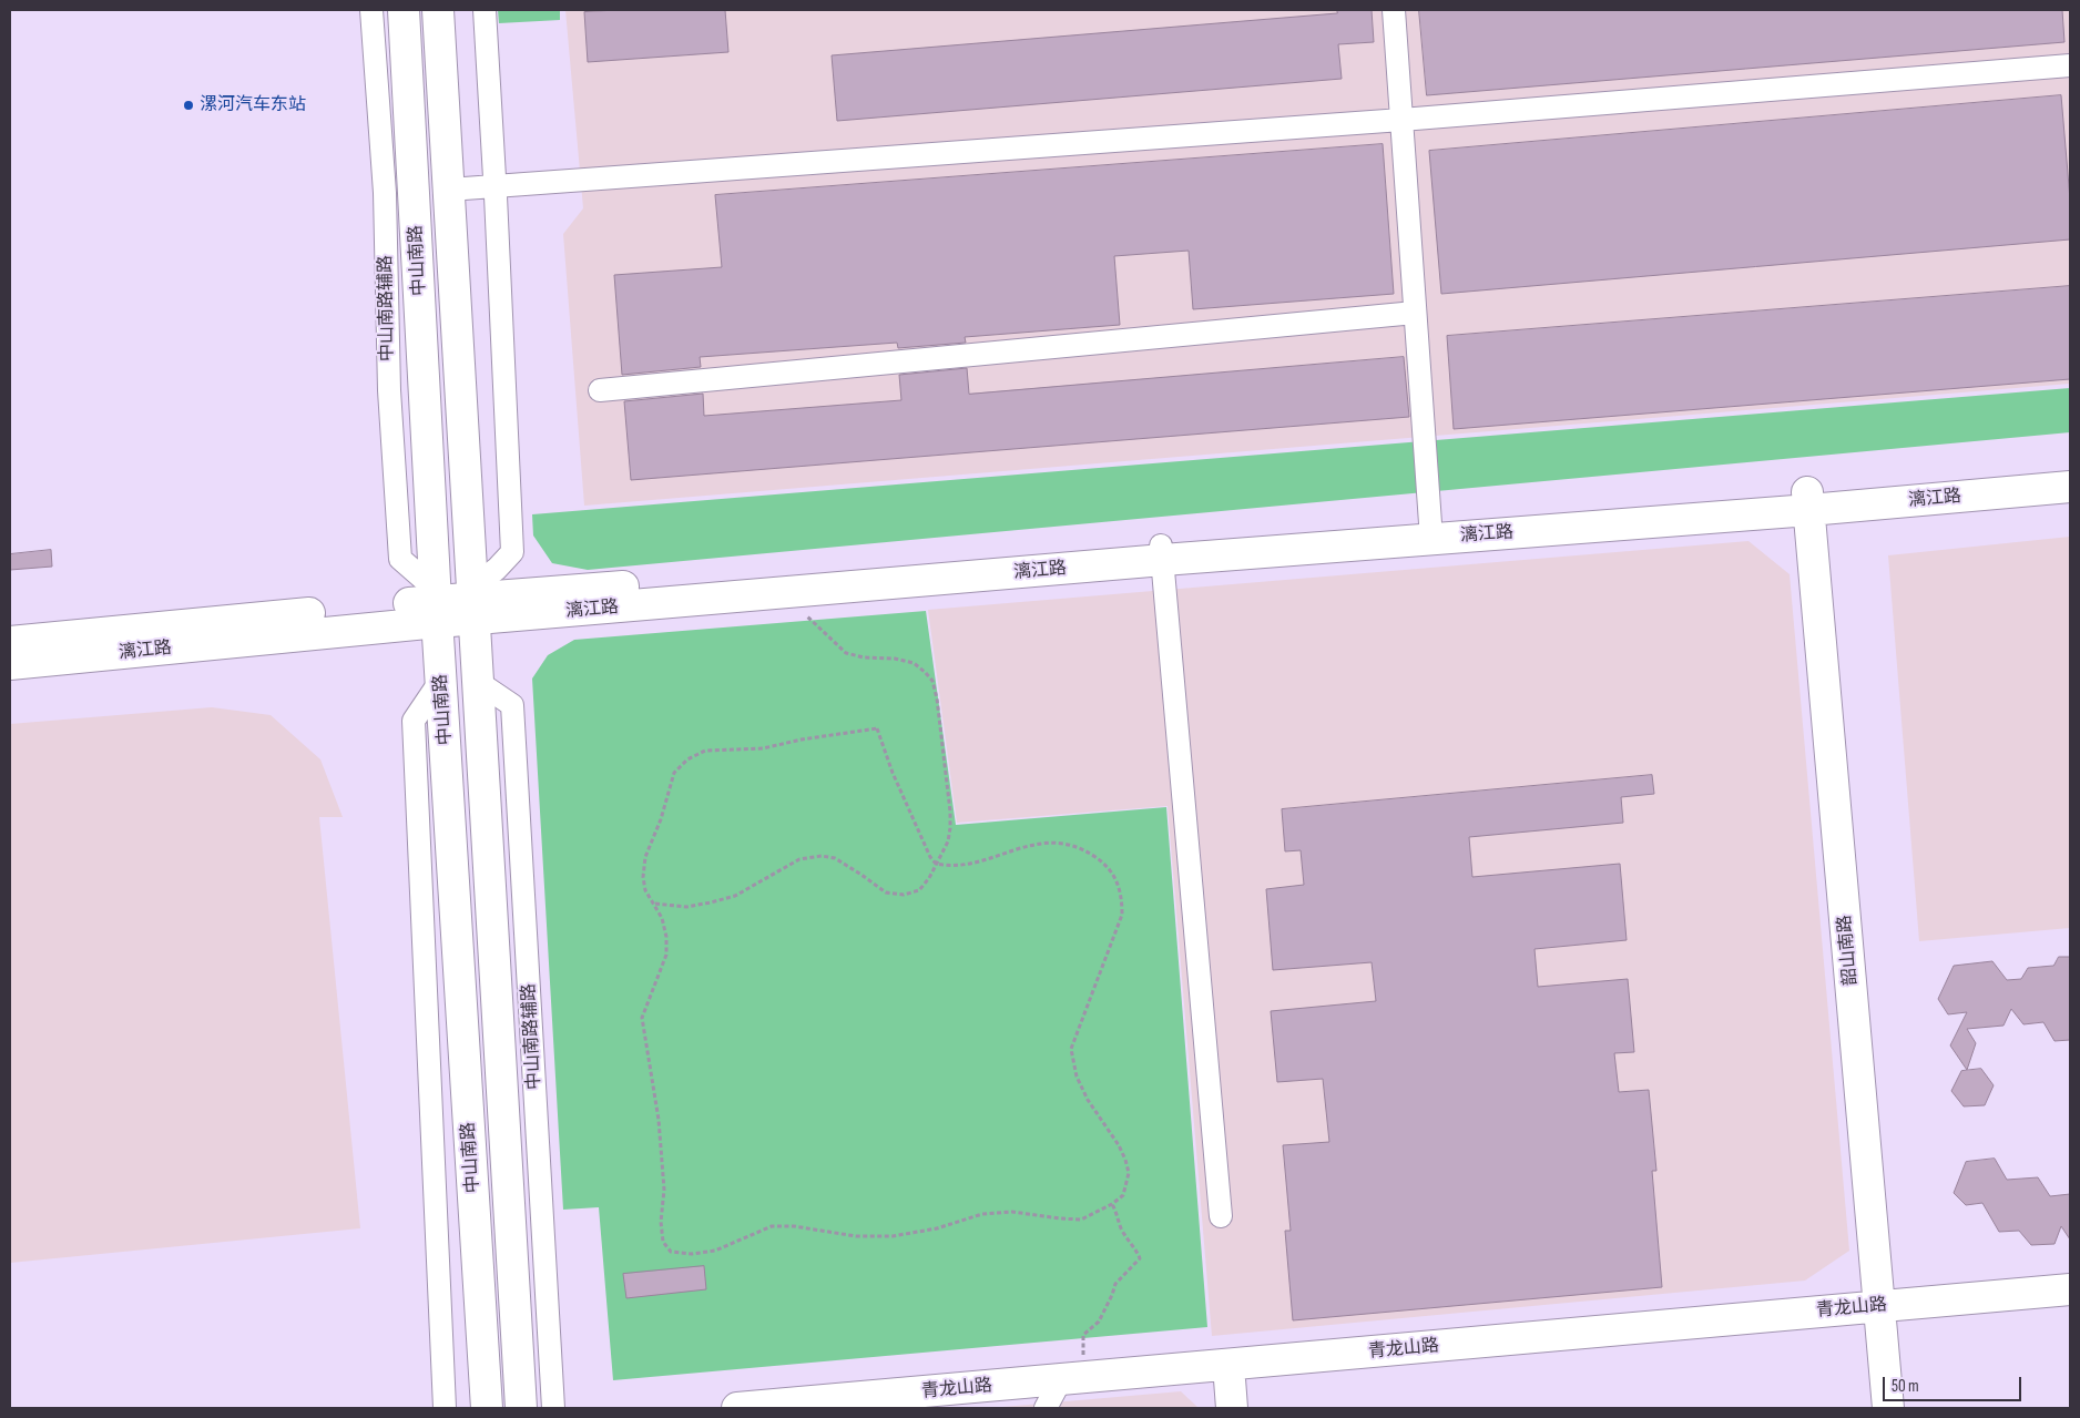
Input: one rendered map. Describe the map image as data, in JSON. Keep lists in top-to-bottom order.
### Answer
{
  "streets": {
    "street": [
      "中山南路",
      "中山南路辅路",
      "漓江路",
      "韶山南路",
      "青龙山路"
    ]
  },
  "crossings": [
    ["中山南路", "中山南路辅路"],
    ["中山南路", "漓江路"],
    ["漓江路", "韶山南路"],
    ["韶山南路", "青龙山路"]
  ],
  "places": ["漯河汽车东站"],
  "scale_bar": "50 m"
}
